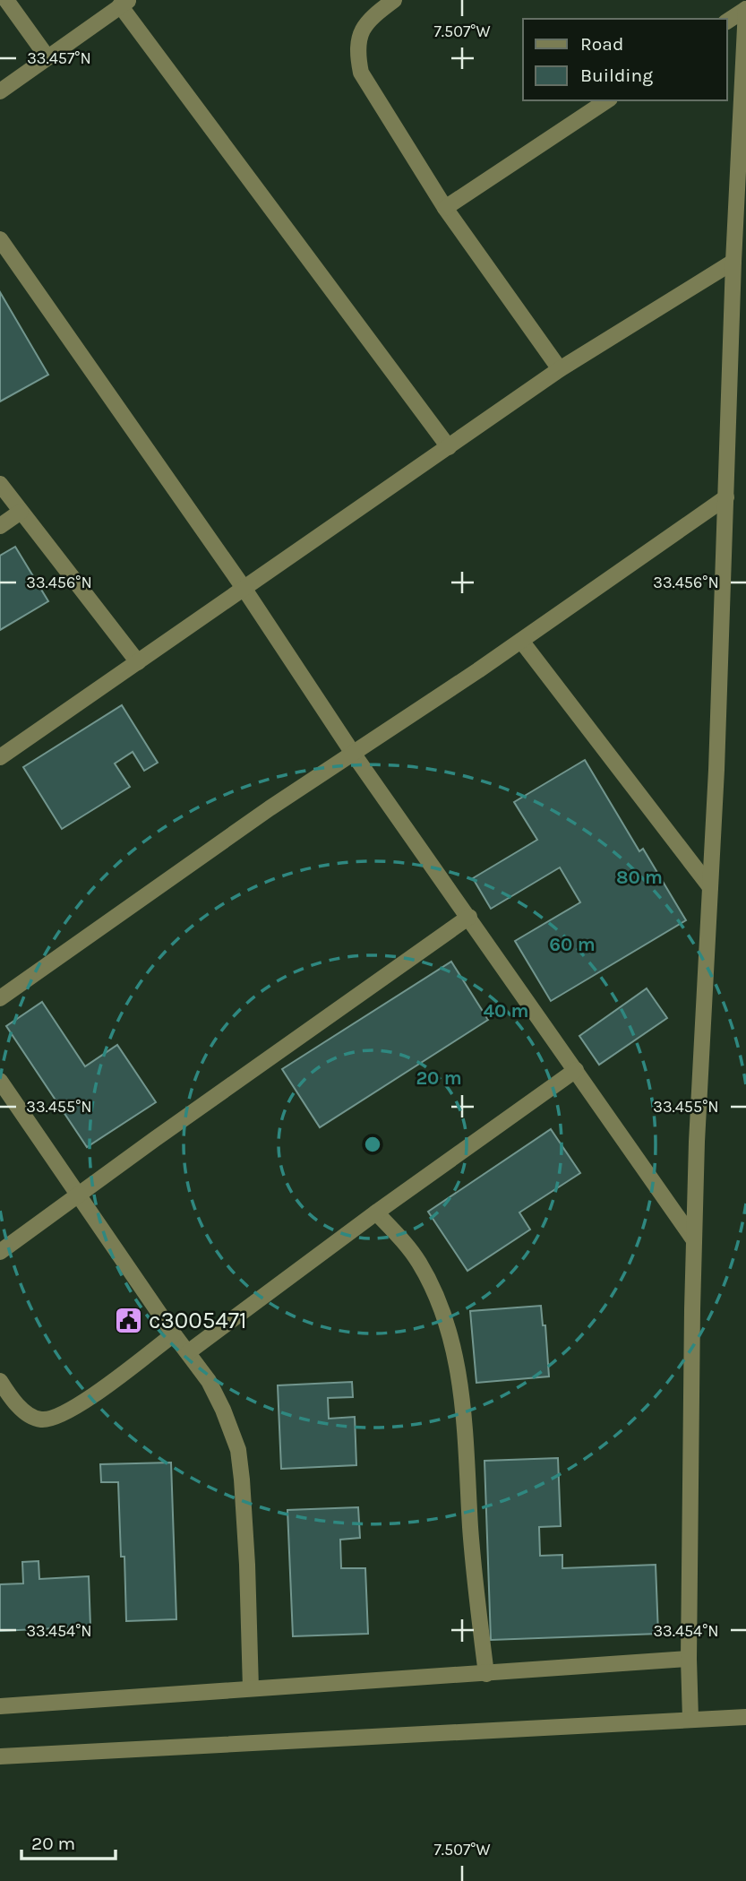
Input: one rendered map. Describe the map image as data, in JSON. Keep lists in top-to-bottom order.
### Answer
{
  "places": {
    "public building": ["c3005471"]
  },
  "legend": ["Road", "Building"],
  "scale_bar": "20 m",
  "coordinates": [
    "7.507°W",
    "33.457°N",
    "33.456°N",
    "33.455°N",
    "33.454°N"
  ],
  "rings": [
    "80 m",
    "60 m",
    "40 m",
    "20 m"
  ]
}
